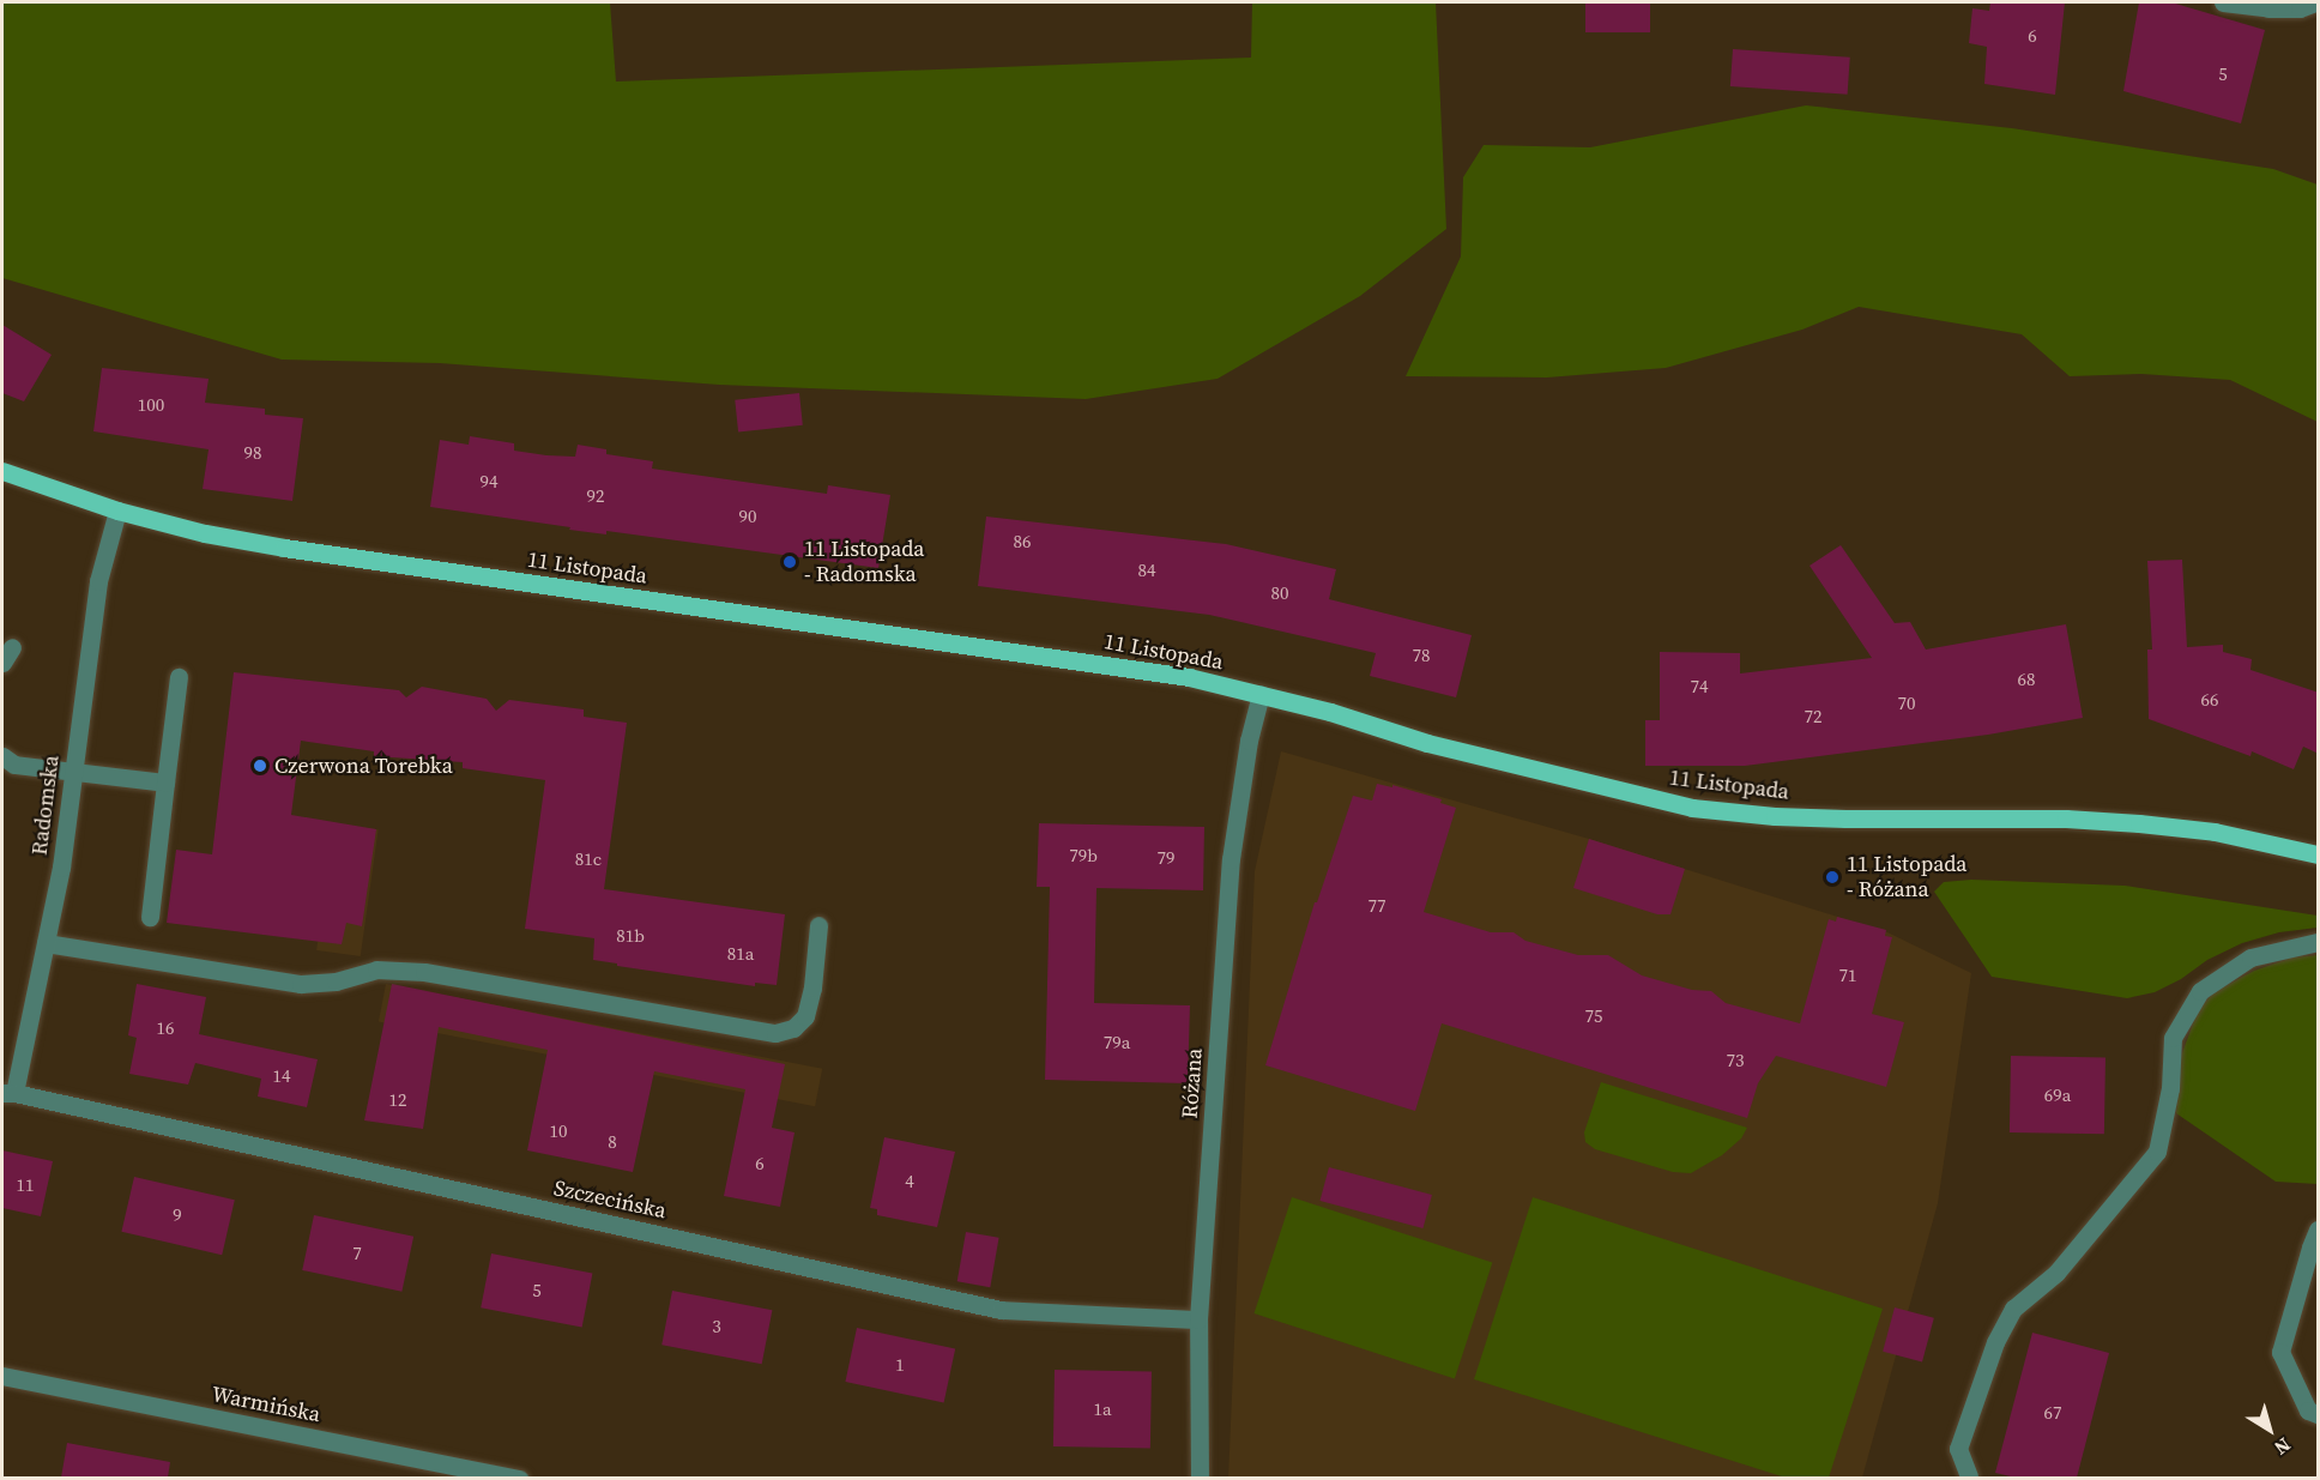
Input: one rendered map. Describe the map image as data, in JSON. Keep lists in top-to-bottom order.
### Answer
{
  "streets": {
    "main road": ["11 Listopada"],
    "street": [
      "Radomska",
      "Różana",
      "Szczecińska",
      "Warmińska"
    ]
  },
  "crossings": [
    ["11 Listopada", "Radomska"],
    ["11 Listopada", "Różana"],
    ["Radomska", "Szczecińska"],
    ["Różana", "Szczecińska"]
  ],
  "places": ["11 Listopada - Radomska", "Czerwona Torebka", "11 Listopada - Różana"],
  "house_numbers": [
    "6",
    "5",
    "100",
    "98",
    "94",
    "92",
    "90",
    "86",
    "84",
    "80",
    "78",
    "68",
    "74",
    "66",
    "70",
    "72",
    "79b",
    "79",
    "81c",
    "77",
    "81b",
    "81a",
    "71",
    "75",
    "16",
    "79a",
    "73",
    "14",
    "69a",
    "12",
    "10",
    "8",
    "6",
    "4",
    "11",
    "9",
    "7",
    "5",
    "3",
    "1",
    "1a",
    "67"
  ],
  "north": "bottom right"
}
